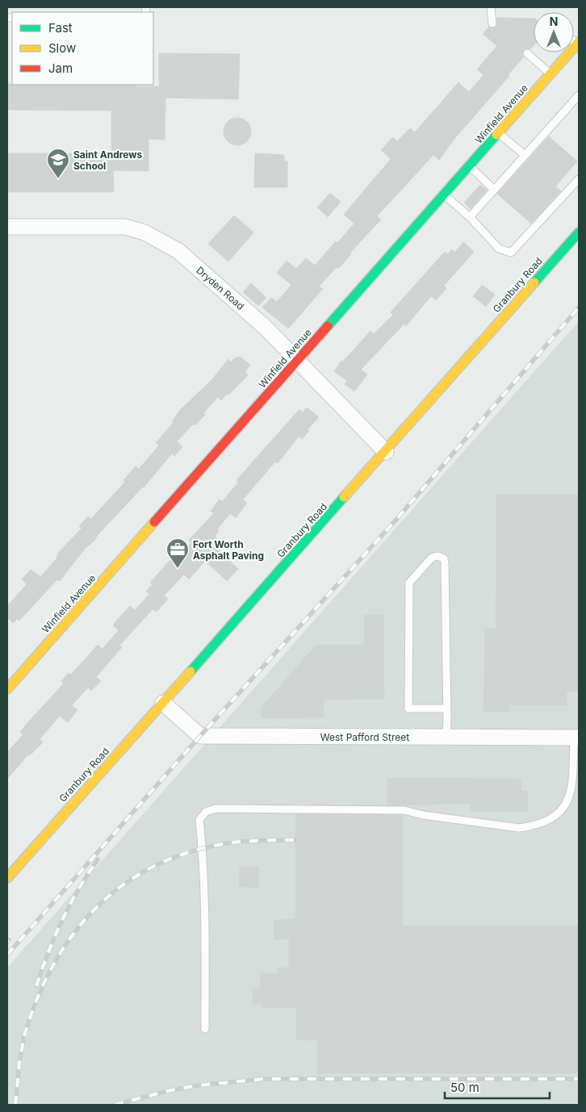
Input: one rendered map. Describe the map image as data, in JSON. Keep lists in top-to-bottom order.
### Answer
{
  "streets": {
    "street": [
      "Winfield Avenue",
      "Granbury Road",
      "Dryden Road",
      "West Pafford Street"
    ]
  },
  "crossings": [
    ["Winfield Avenue", "Dryden Road"],
    ["Granbury Road", "Dryden Road"],
    ["Granbury Road", "West Pafford Street"]
  ],
  "places": {
    "school or university": ["Saint Andrews School"],
    "office": ["Fort Worth Asphalt Paving"]
  },
  "legend": ["Fast", "Slow", "Jam"],
  "scale_bar": "50 m",
  "north": "top"
}
